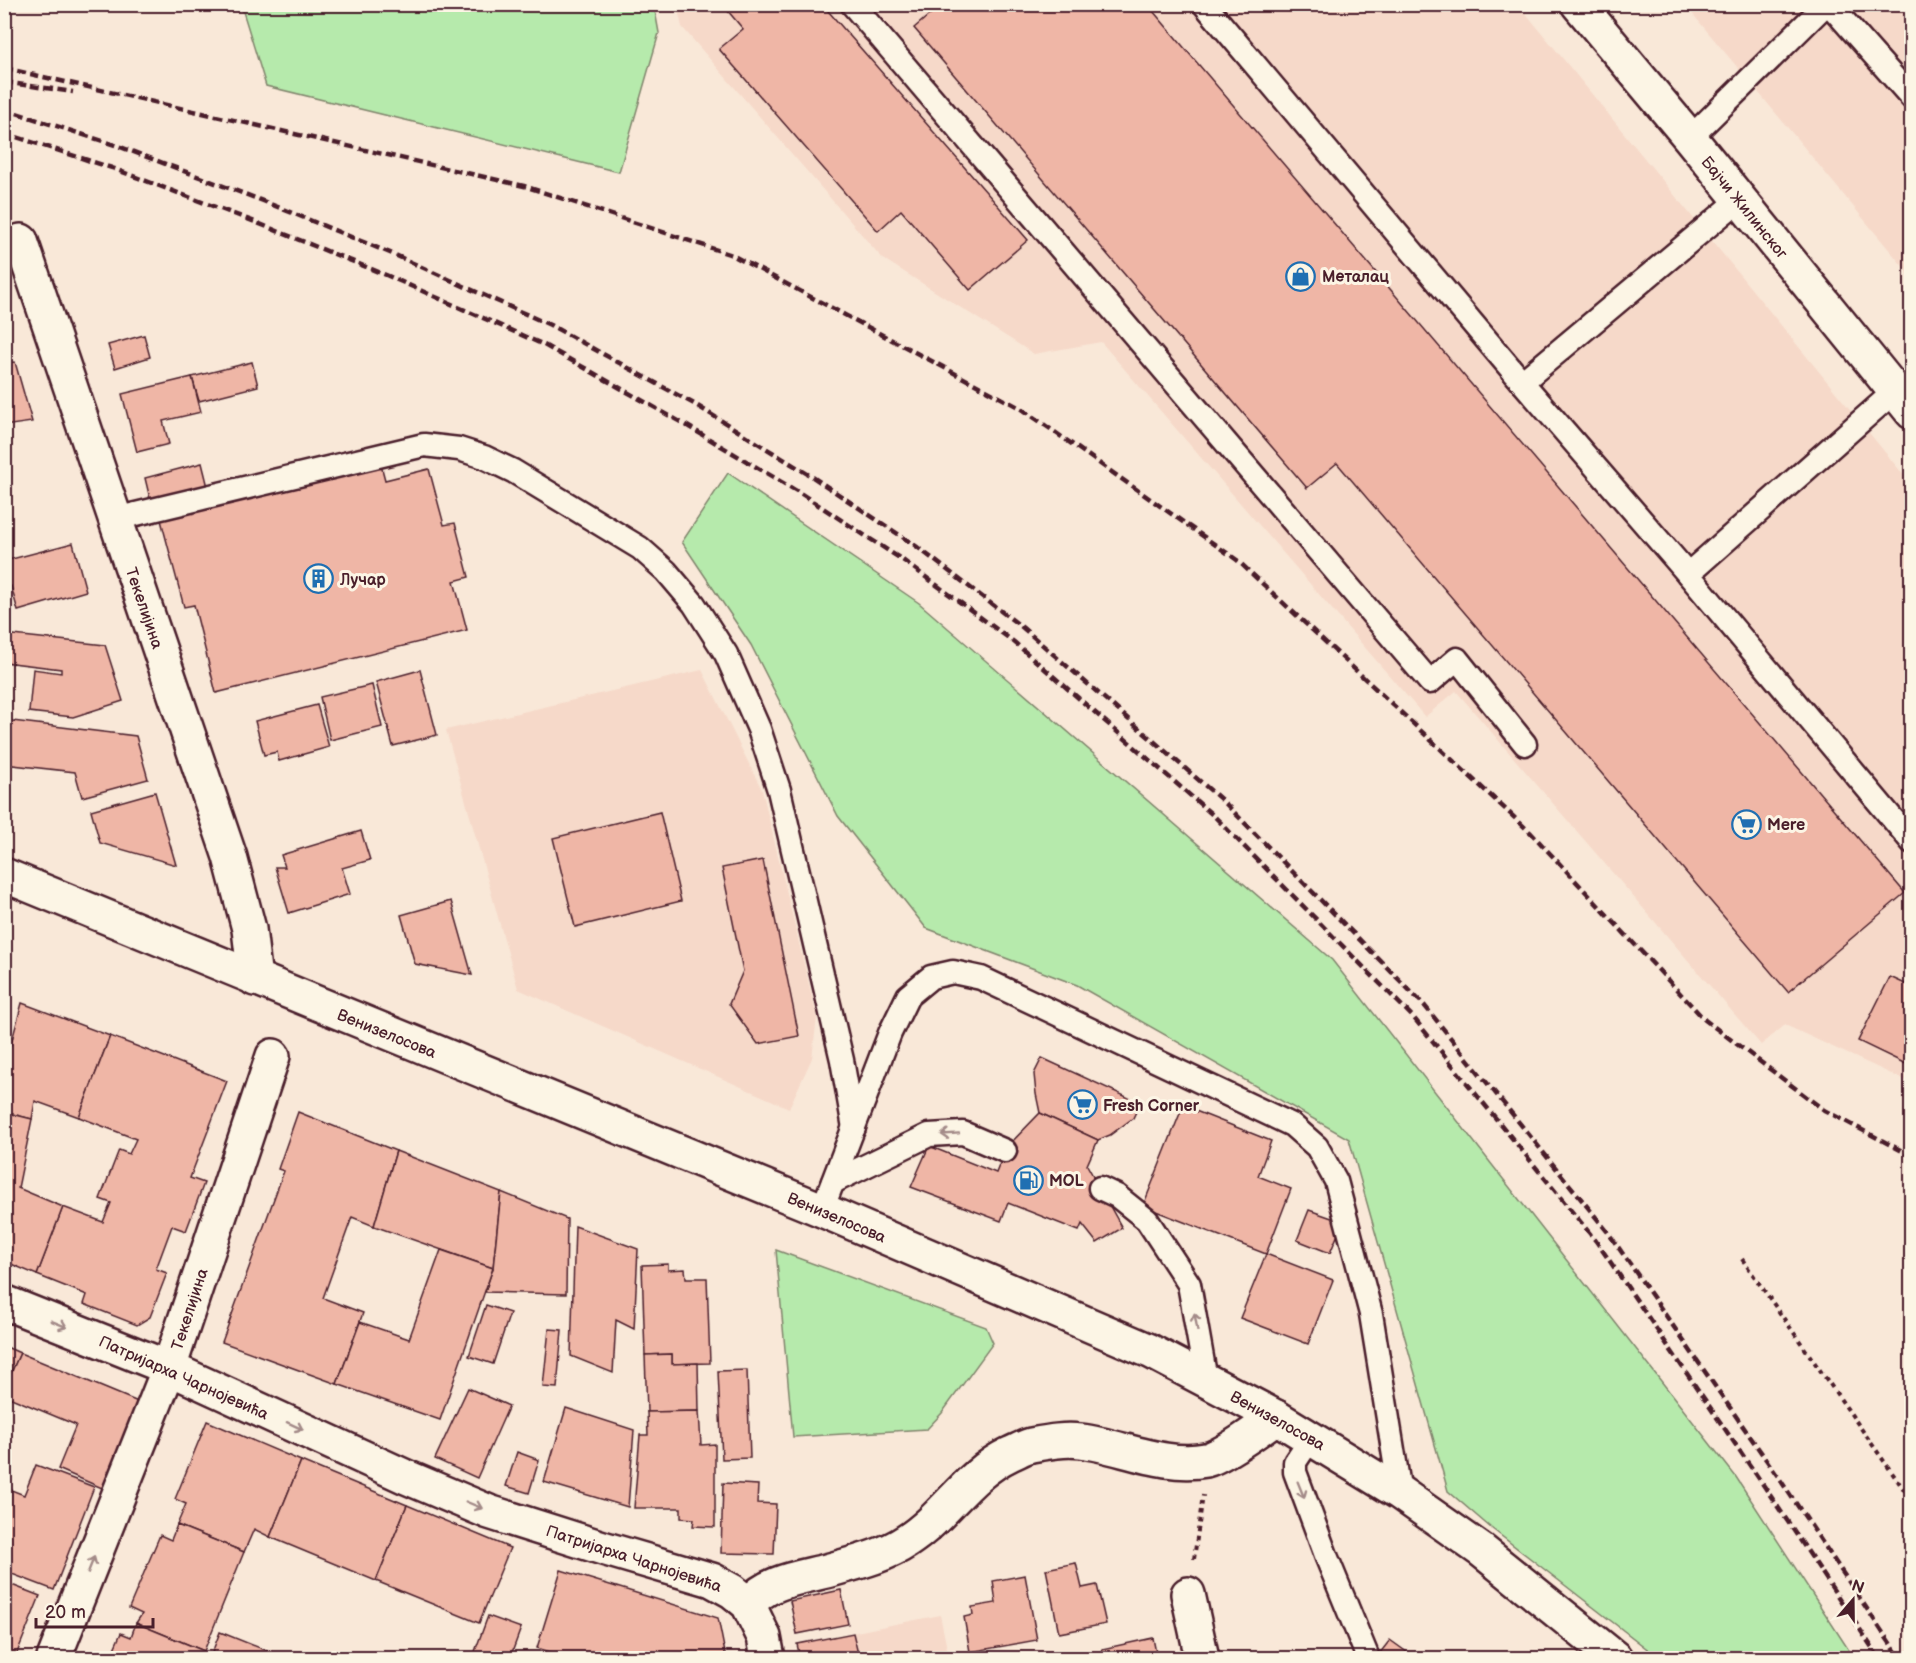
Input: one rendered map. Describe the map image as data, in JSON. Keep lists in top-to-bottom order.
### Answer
{
  "streets": {
    "street": [
      "Бајчи Жилинског",
      "Текелијина",
      "Венизелосова",
      "Патријарха Чарнојевића"
    ]
  },
  "crossings": [
    ["Текелијина", "Венизелосова"],
    ["Текелијина", "Патријарха Чарнојевића"]
  ],
  "one_way": ["Патријарха Чарнојевића"],
  "places": {
    "shop": ["Металац"],
    "building": ["Лучар"],
    "supermarket": ["Mere", "Fresh Corner"],
    "fuel station": ["MOL"]
  },
  "scale_bar": "20 m",
  "north": "top"
}
